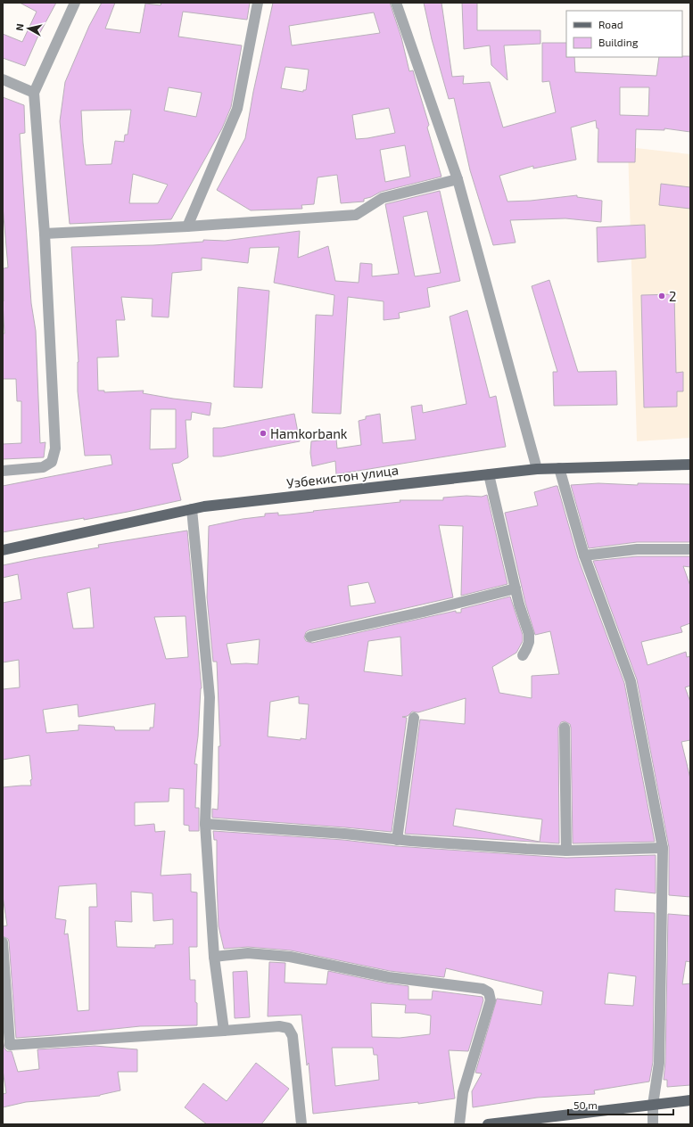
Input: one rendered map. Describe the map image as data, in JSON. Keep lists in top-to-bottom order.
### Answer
{
  "streets": {
    "main road": ["Узбекистон улица"]
  },
  "places": ["2", "Hamkorbank"],
  "legend": ["Road", "Building"],
  "scale_bar": "50 m",
  "north": "left"
}
